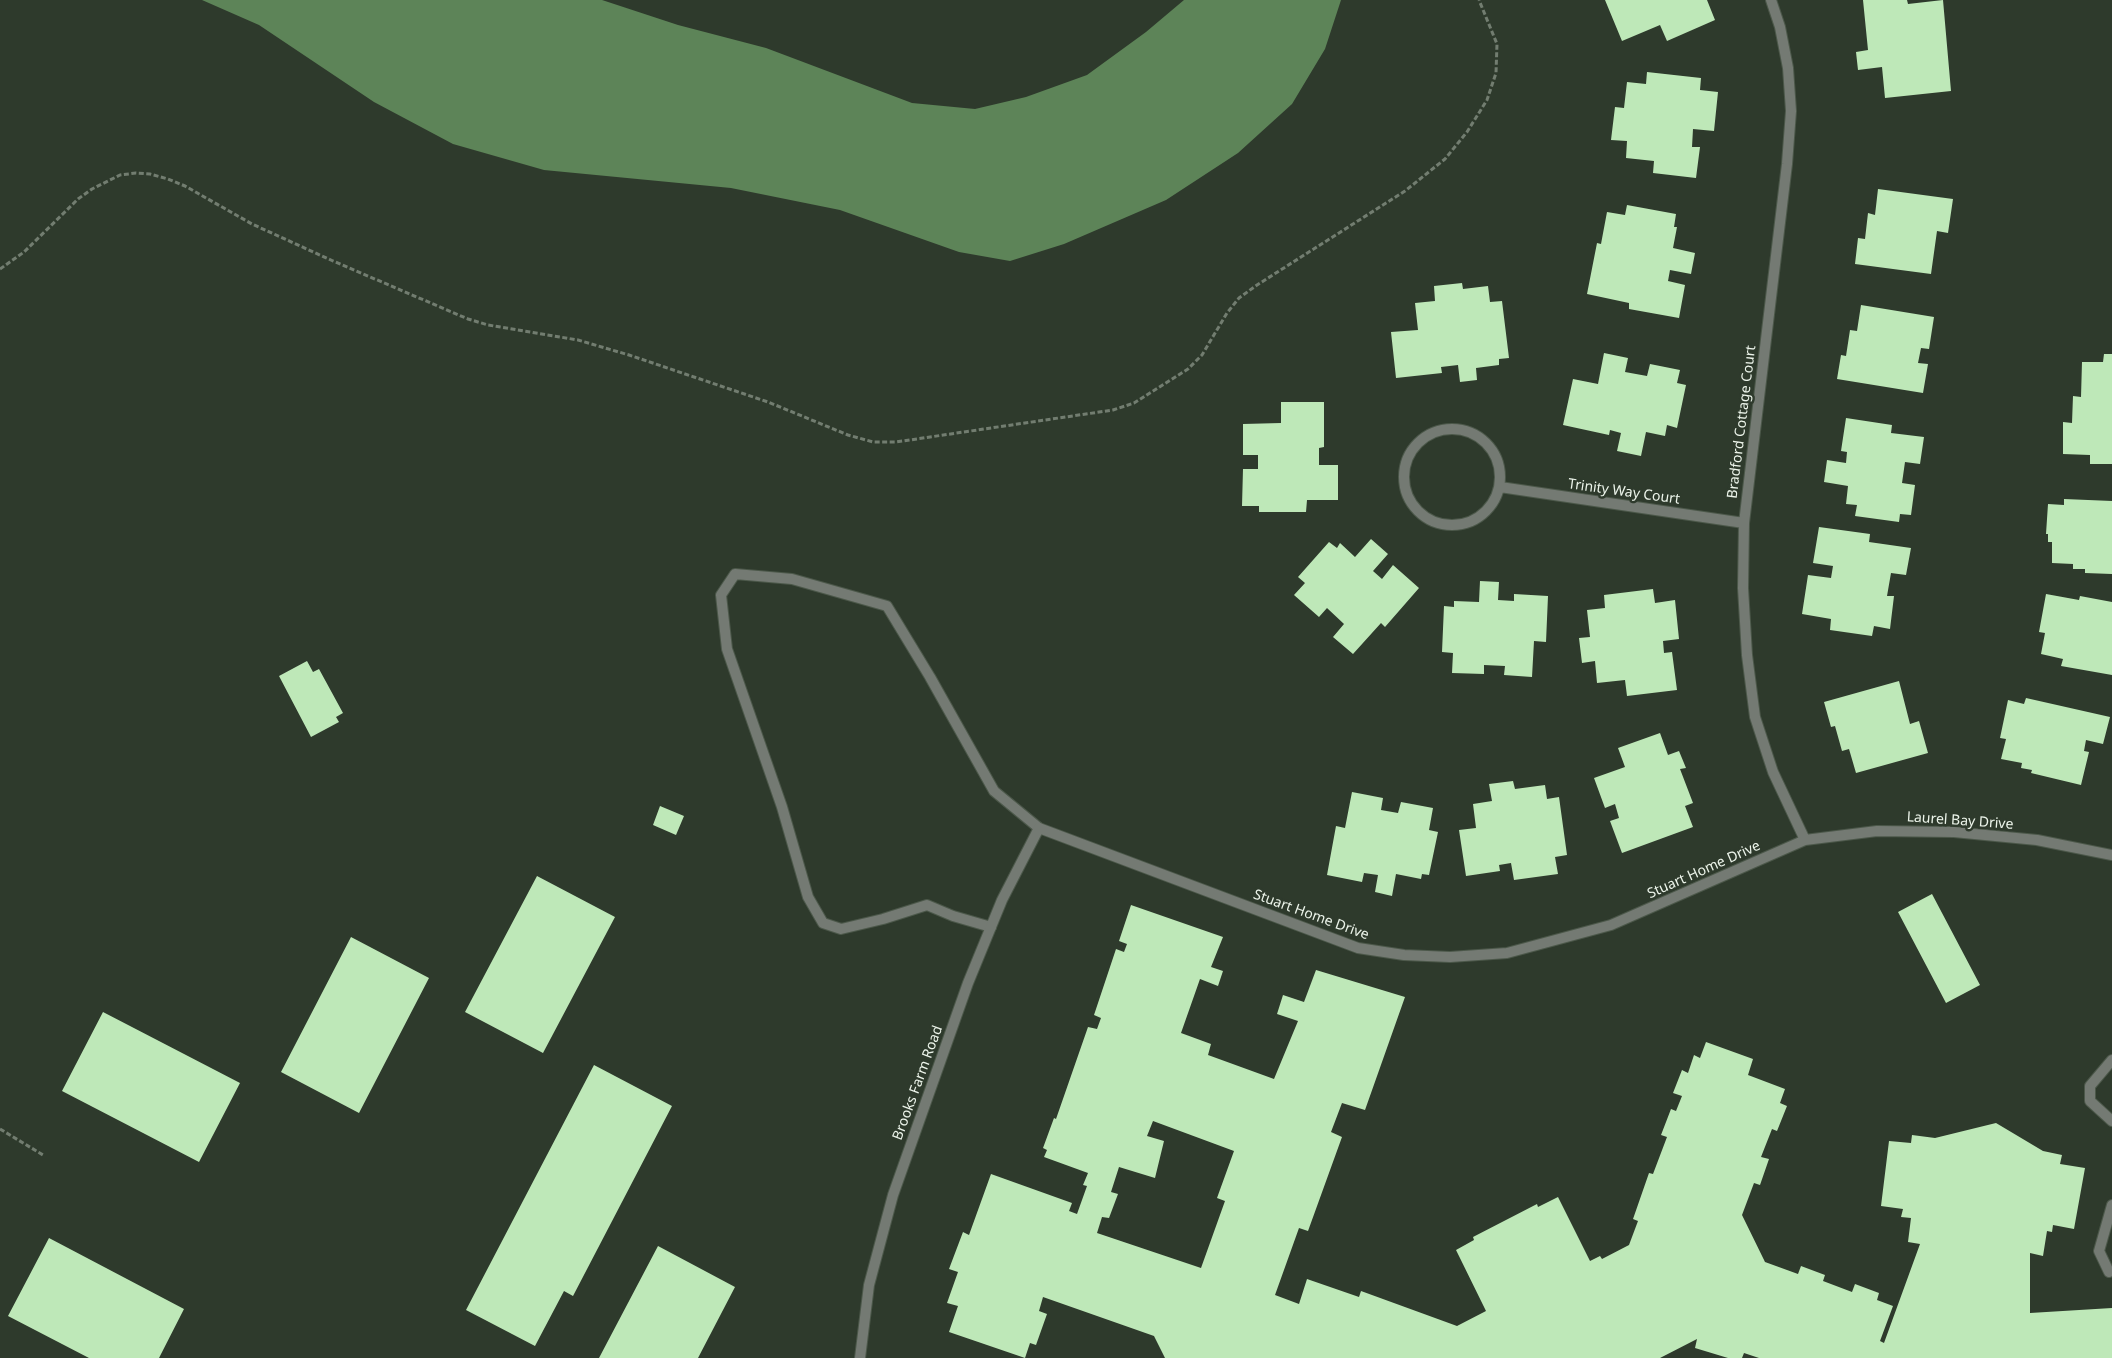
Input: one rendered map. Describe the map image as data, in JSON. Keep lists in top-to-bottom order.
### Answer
{
  "streets": {
    "street": [
      "Bradford Cottage Court",
      "Trinity Way Court",
      "Laurel Bay Drive",
      "Stuart Home Drive",
      "Brooks Farm Road"
    ]
  },
  "crossings": [
    ["Bradford Cottage Court", "Trinity Way Court"],
    ["Bradford Cottage Court", "Laurel Bay Drive"],
    ["Bradford Cottage Court", "Stuart Home Drive"],
    ["Laurel Bay Drive", "Stuart Home Drive"],
    ["Stuart Home Drive", "Brooks Farm Road"]
  ]
}
